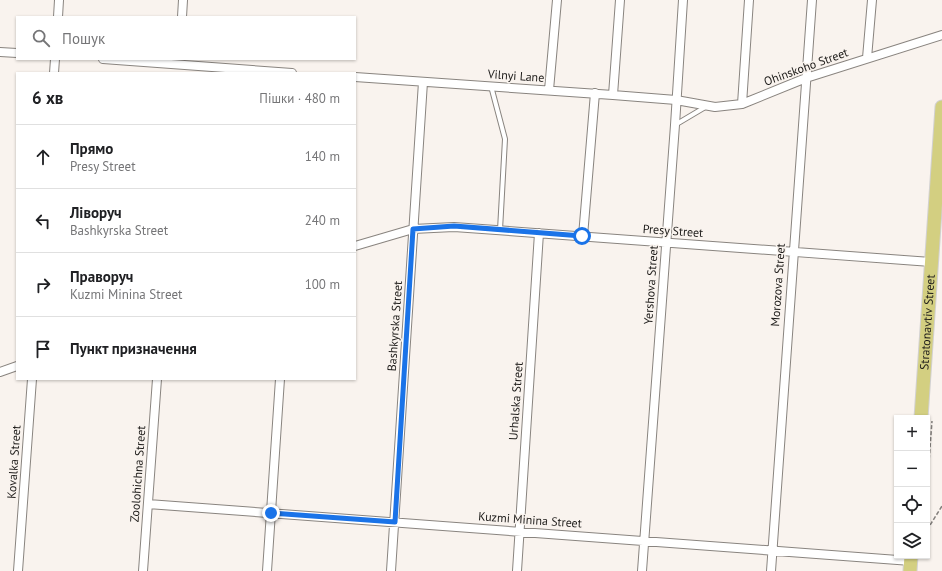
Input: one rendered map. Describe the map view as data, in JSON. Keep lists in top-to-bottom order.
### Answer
{
  "streets": {
    "main road": ["Stratonavtiv Street"],
    "street": [
      "Ohinskoho Street",
      "Vilnyi Lane",
      "Presy Street",
      "Yershova Street",
      "Morozova Street",
      "Bashkyrska Street",
      "Urhalska Street",
      "Kovalka Street",
      "Zoolohichna Street",
      "Kuzmi Minina Street"
    ]
  },
  "crossings": [
    ["Ohinskoho Street", "Vilnyi Lane"],
    ["Ohinskoho Street", "Yershova Street"],
    ["Ohinskoho Street", "Morozova Street"],
    ["Vilnyi Lane", "Yershova Street"],
    ["Vilnyi Lane", "Bashkyrska Street"],
    ["Presy Street", "Yershova Street"],
    ["Presy Street", "Morozova Street"],
    ["Presy Street", "Stratonavtiv Street"],
    ["Presy Street", "Bashkyrska Street"],
    ["Presy Street", "Urhalska Street"],
    ["Yershova Street", "Kuzmi Minina Street"],
    ["Morozova Street", "Kuzmi Minina Street"],
    ["Bashkyrska Street", "Kuzmi Minina Street"],
    ["Urhalska Street", "Kuzmi Minina Street"],
    ["Zoolohichna Street", "Kuzmi Minina Street"]
  ],
  "page": {
    "search": "Пошук",
    "heading": ["6 хв", "Пішки · 480 m"],
    "list": [
      ["Прямо", "Presy Street", "140 m"],
      ["Ліворуч", "Bashkyrska Street", "240 m"],
      ["Праворуч", "Kuzmi Minina Street", "100 m"],
      "Пункт призначення"
    ],
    "map_buttons": ["+", "−"]
  }
}
